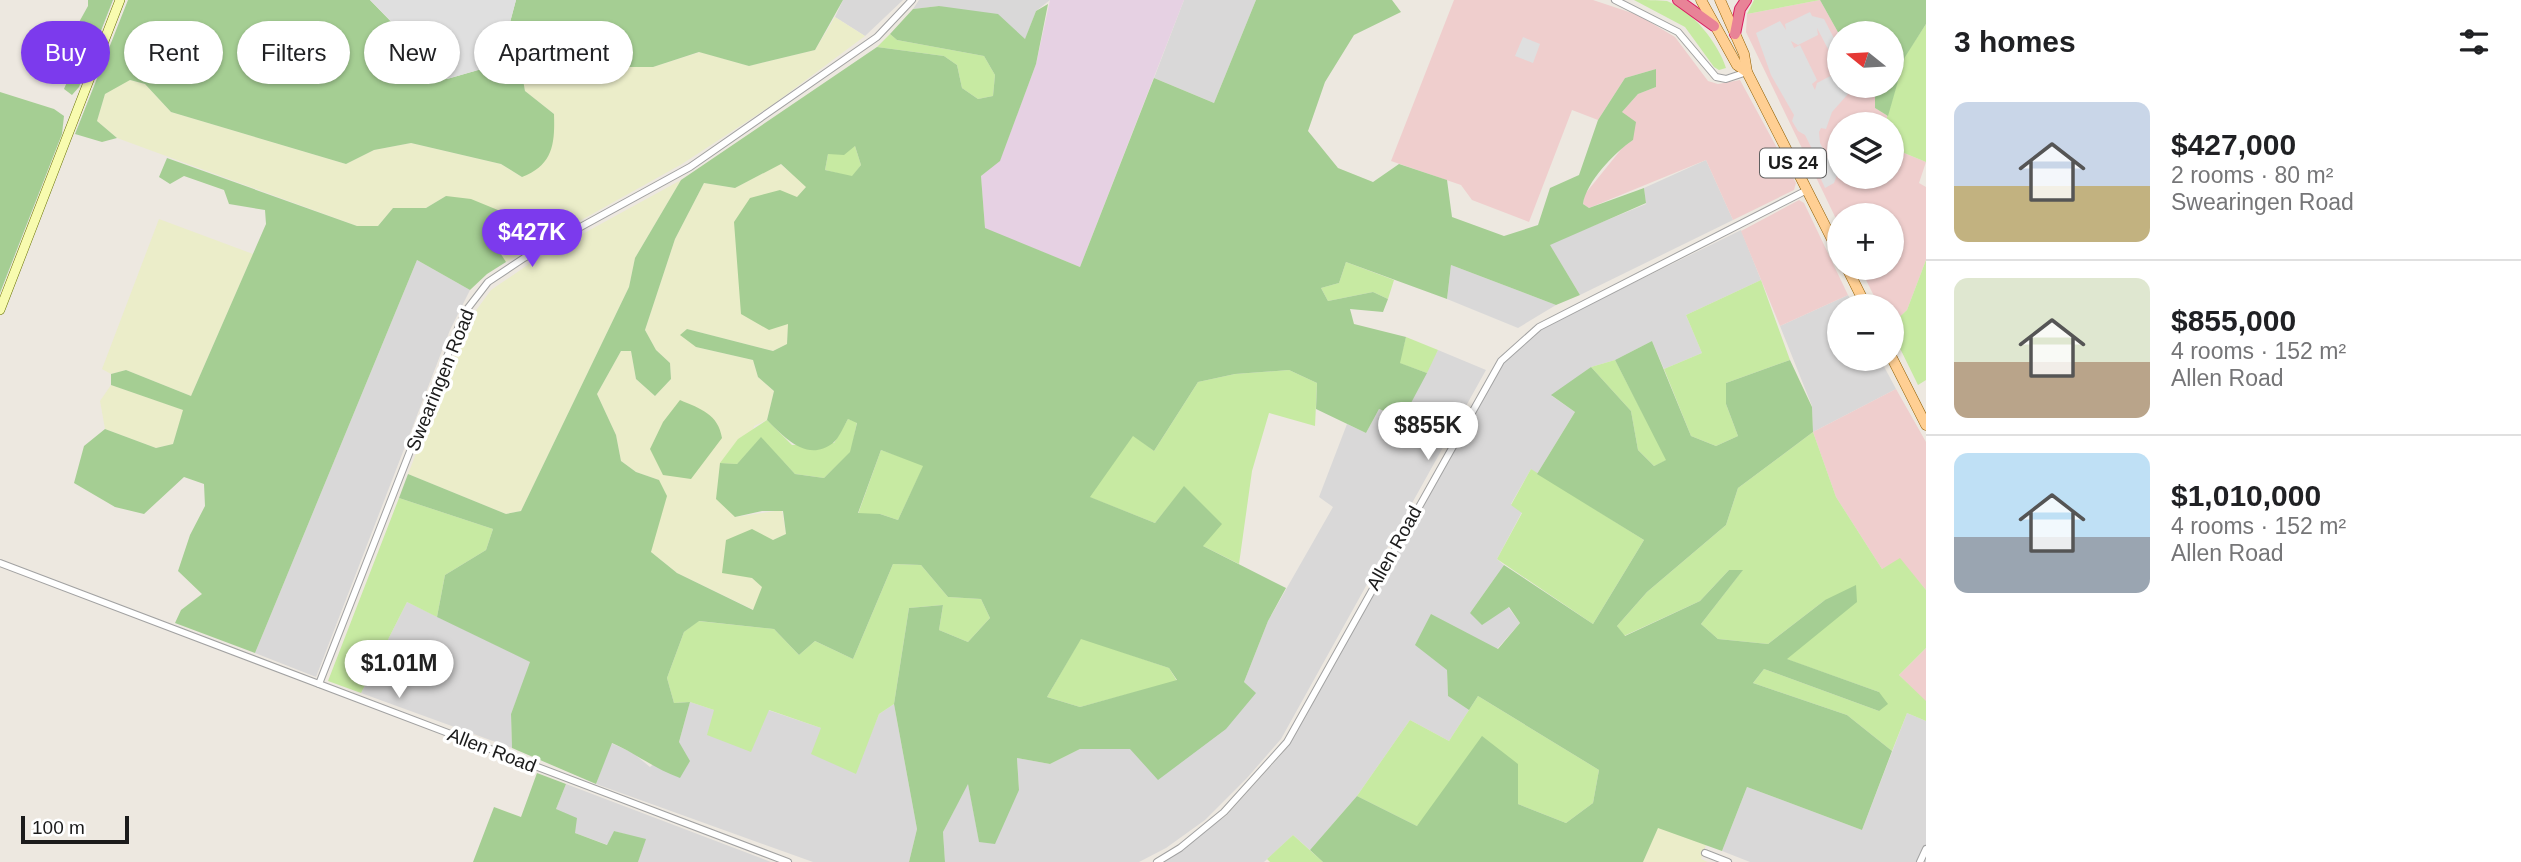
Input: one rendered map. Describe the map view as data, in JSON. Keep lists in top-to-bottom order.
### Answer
{
  "streets": {
    "main road": ["US 24"],
    "street": ["Swearingen Road", "Allen Road"]
  },
  "crossings": [
    ["US 24", "Allen Road"],
    ["Swearingen Road", "Allen Road"]
  ],
  "scale_bar": "100 m",
  "north": "left",
  "page": {
    "heading": "3 homes",
    "map_buttons": ["+", "−"],
    "chip": [
      "Buy",
      "Rent",
      "Filters",
      "New",
      "Apartment"
    ],
    "list": [
      {
        "name": "$427,000",
        "note": "2 rooms · 80 m² · Swearingen Road"
      },
      {
        "name": "$855,000",
        "note": "4 rooms · 152 m² · Allen Road"
      },
      {
        "name": "$1,010,000",
        "note": "4 rooms · 152 m² · Allen Road"
      }
    ],
    "price": ["$427K", "$855K", "$1.01M"],
    "scale": "100 m"
  }
}
